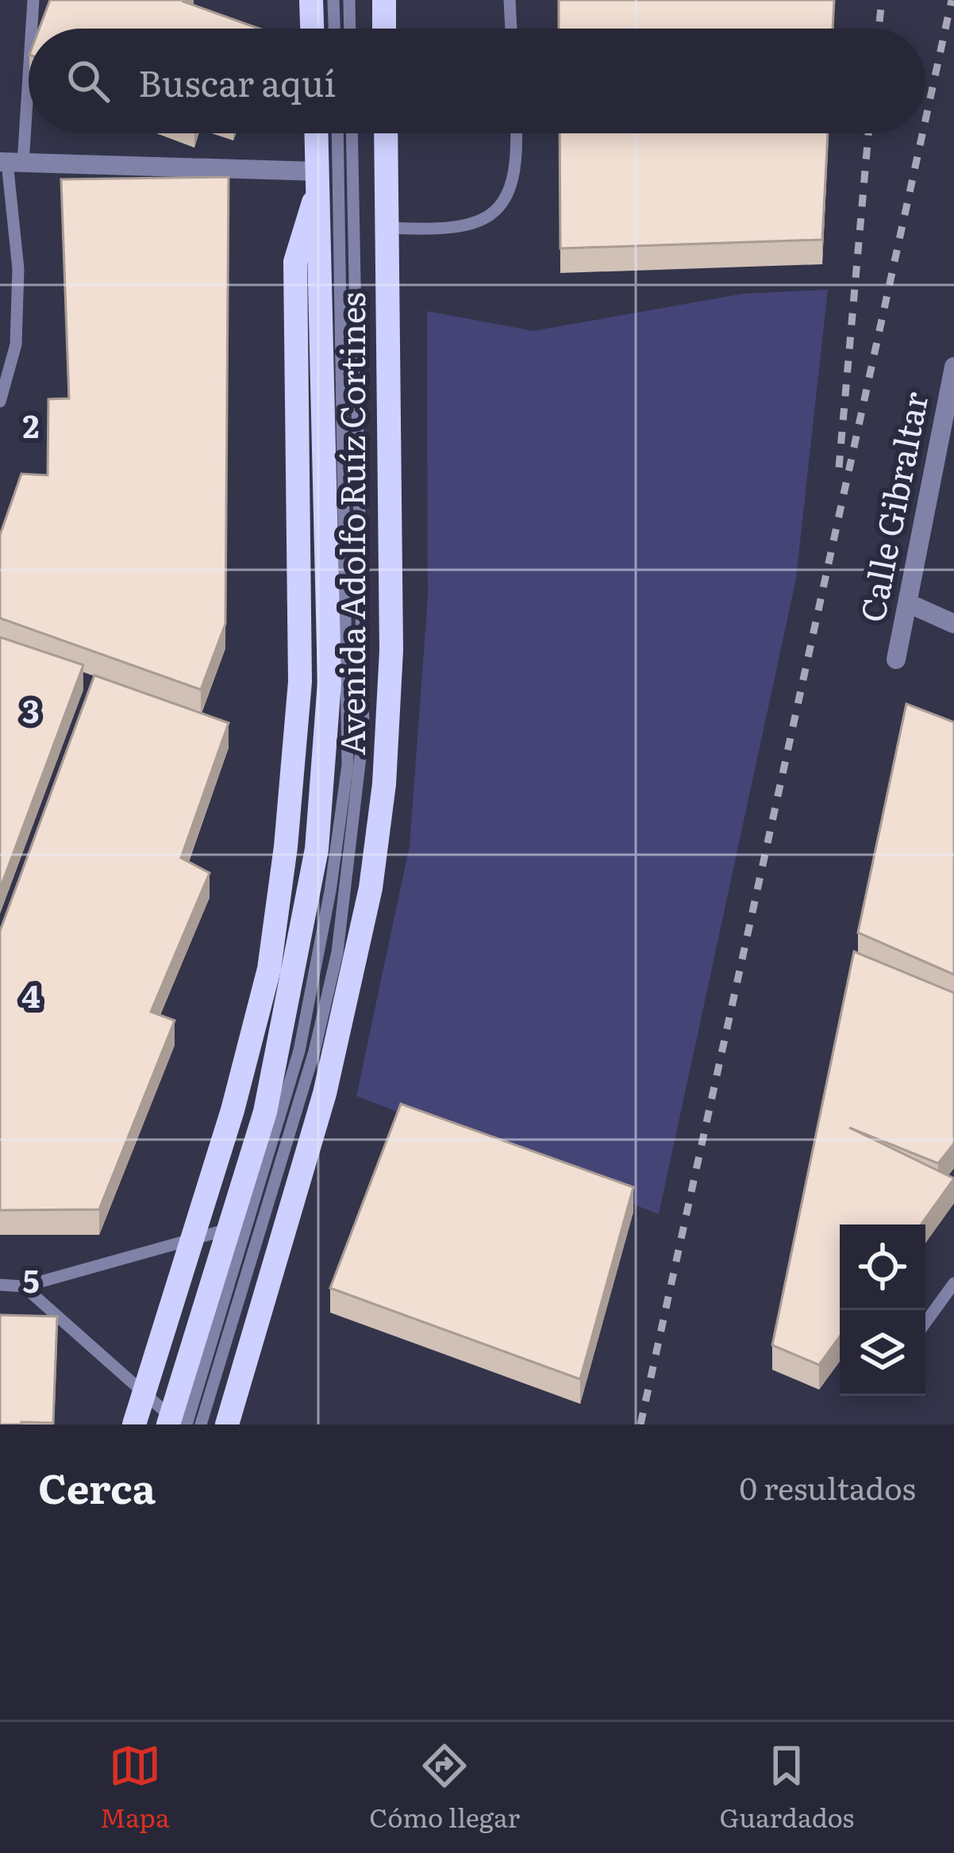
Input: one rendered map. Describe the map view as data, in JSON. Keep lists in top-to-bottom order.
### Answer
{
  "streets": {
    "main road": ["Avenida Adolfo Ruíz Cortines"],
    "street": ["Calle Gibraltar"]
  },
  "page": {
    "search": "Buscar aquí",
    "heading": ["Cerca", "0 resultados"],
    "nav": ["Mapa", "Cómo llegar", "Guardados"]
  },
  "grid": {
    "rows": [
      "2",
      "3",
      "4",
      "5"
    ]
  }
}
